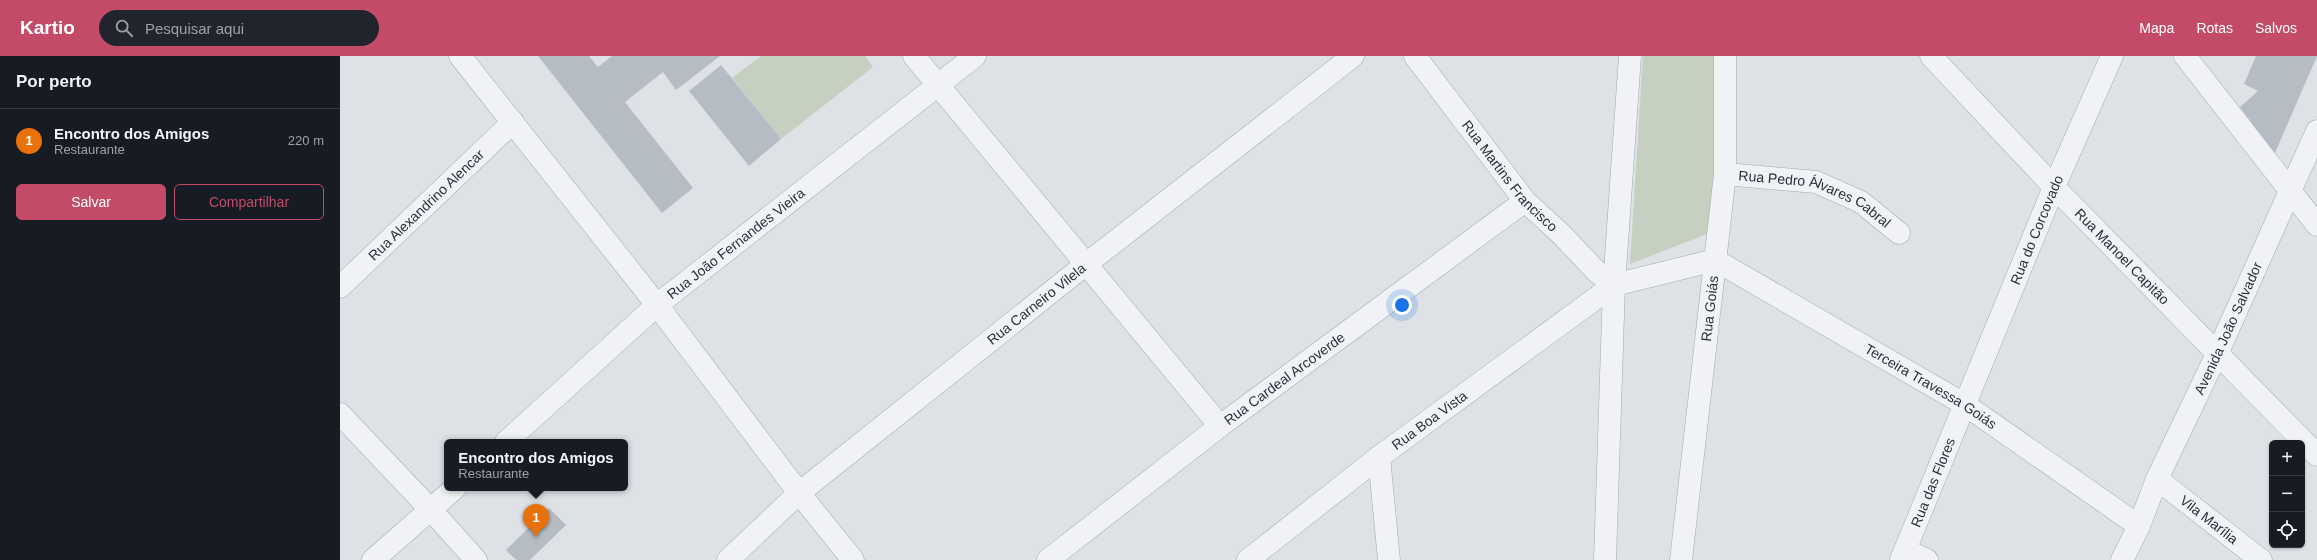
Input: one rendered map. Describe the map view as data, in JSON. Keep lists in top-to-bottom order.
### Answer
{
  "streets": {
    "street": [
      "Rua Martins Francisco",
      "Rua Pedro Álvares Cabral",
      "Rua Alexandrino Alencar",
      "Rua do Corcovado",
      "Rua João Fernandes Vieira",
      "Rua Manoel Capitão",
      "Rua Carneiro Vilela",
      "Rua Goiás",
      "Avenida João Salvador",
      "Rua Cardeal Arcoverde",
      "Terceira Travessa Goiás",
      "Rua Boa Vista",
      "Rua das Flores",
      "Vila Marília"
    ]
  },
  "crossings": [
    ["Rua Martins Francisco", "Rua Cardeal Arcoverde"],
    ["Rua Martins Francisco", "Rua Boa Vista"],
    ["Rua Pedro Álvares Cabral", "Rua Goiás"],
    ["Rua do Corcovado", "Rua Manoel Capitão"],
    ["Rua do Corcovado", "Terceira Travessa Goiás"],
    ["Rua do Corcovado", "Rua das Flores"],
    ["Rua Manoel Capitão", "Avenida João Salvador"],
    ["Rua Goiás", "Terceira Travessa Goiás"],
    ["Avenida João Salvador", "Terceira Travessa Goiás"],
    ["Avenida João Salvador", "Vila Marília"],
    ["Terceira Travessa Goiás", "Rua das Flores"]
  ],
  "page": {
    "header": "Kartio",
    "search": "Pesquisar aqui",
    "nav": ["Mapa", "Rotas", "Salvos"],
    "heading": "Por perto",
    "list": [
      {
        "mark": "1",
        "name": "Encontro dos Amigos",
        "note": "Restaurante",
        "value": "220 m"
      }
    ],
    "buttons": ["Salvar", "Compartilhar"],
    "popup": ["Encontro dos Amigos", "Restaurante"],
    "map_buttons": ["+", "−"],
    "pins": "1"
  }
}
